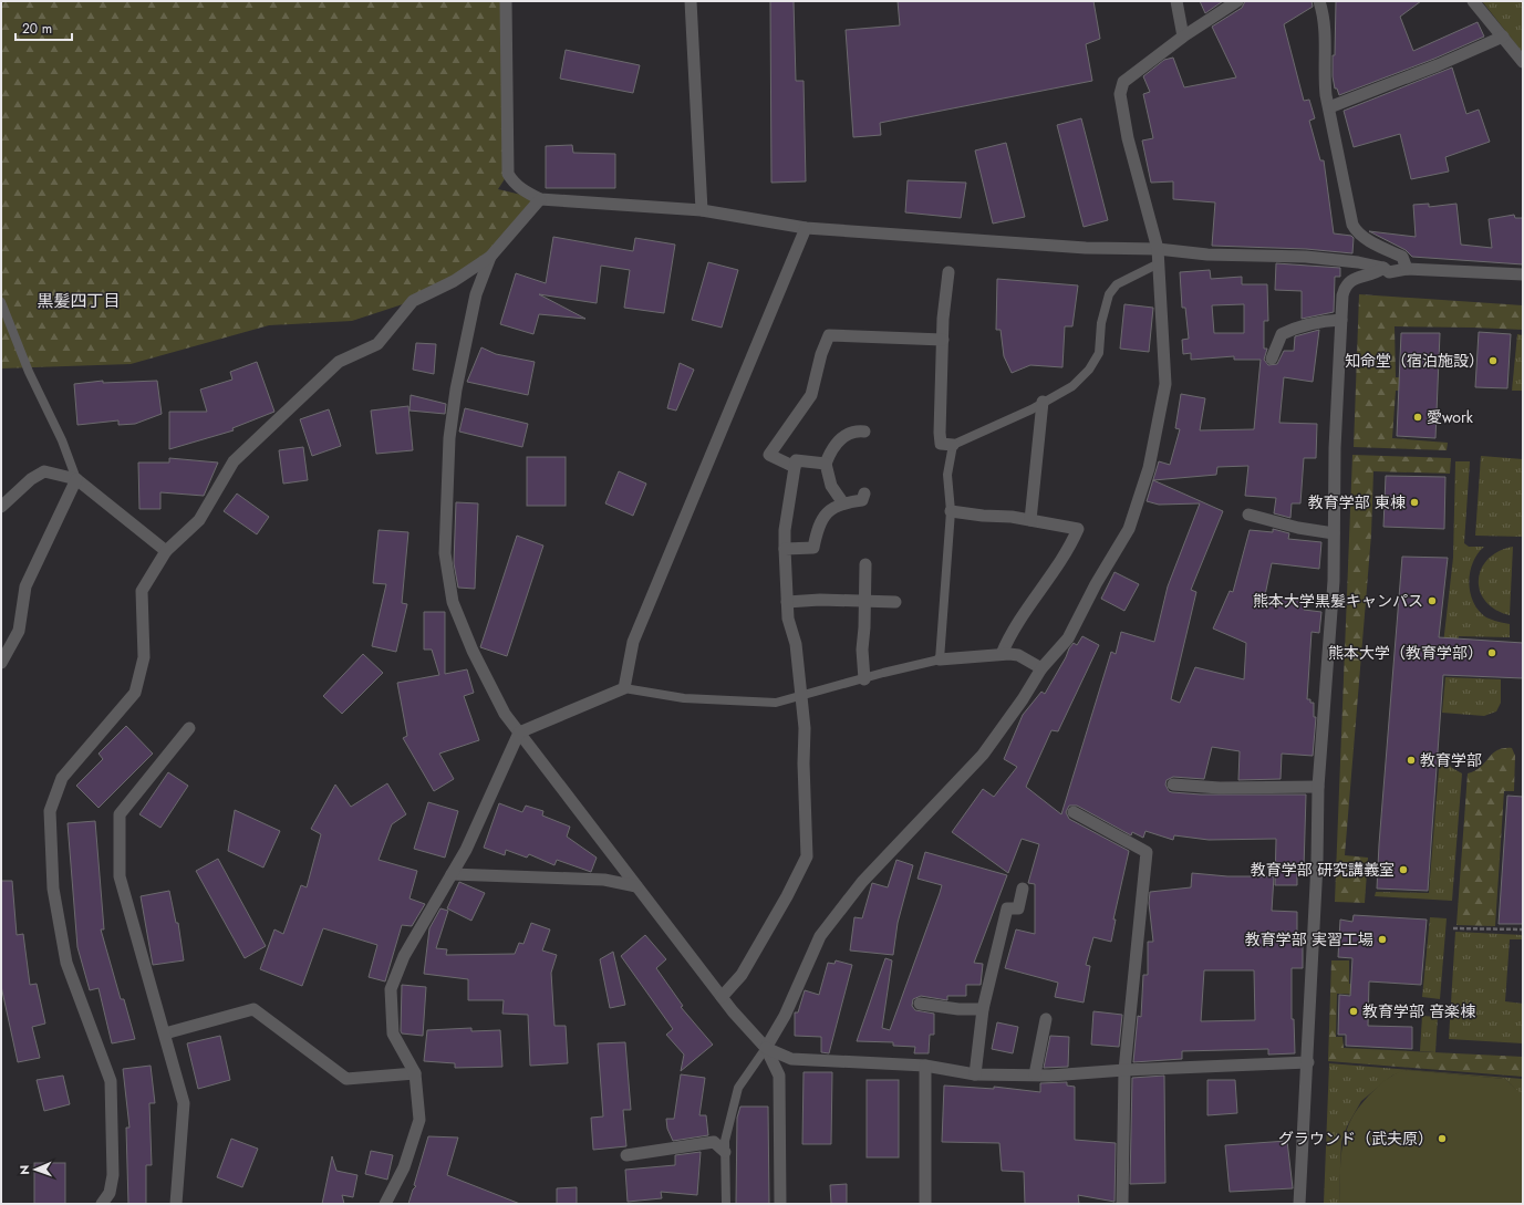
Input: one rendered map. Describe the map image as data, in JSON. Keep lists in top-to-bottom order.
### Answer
{
  "districts": ["黒髪四丁目"],
  "places": [
    "知命堂（宿泊施設）",
    "愛work",
    "教育学部 東棟",
    "熊本大学黒髪キャンパス",
    "熊本大学（教育学部）",
    "教育学部",
    "教育学部 研究講義室",
    "教育学部 実習工場",
    "教育学部 音楽棟",
    "グラウンド（武夫原）"
  ],
  "scale_bar": "20 m",
  "north": "left"
}
